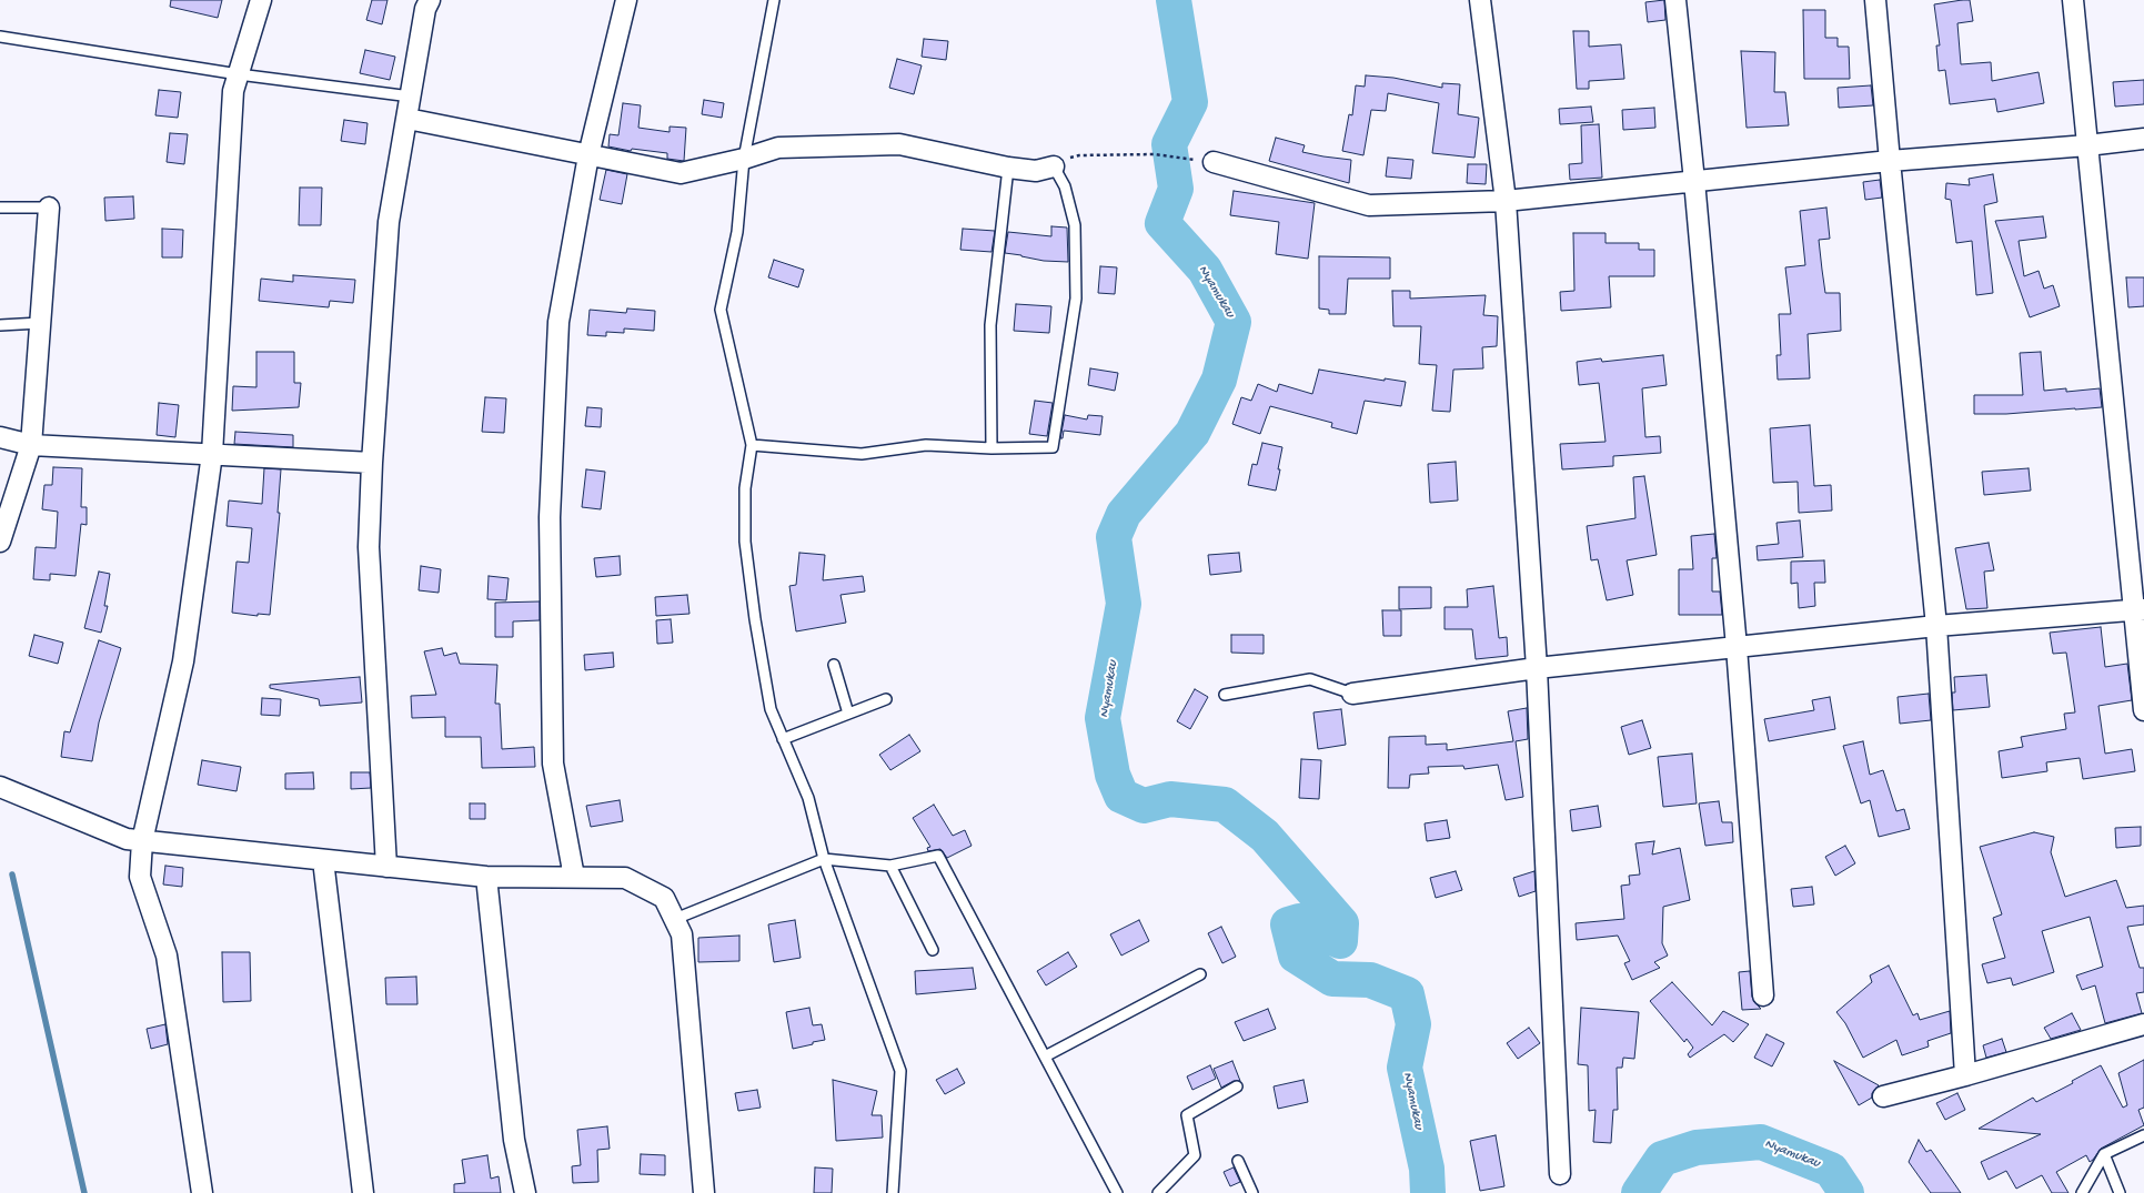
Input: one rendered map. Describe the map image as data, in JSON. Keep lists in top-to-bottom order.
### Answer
{
  "water": ["Nyamukau"]
}
